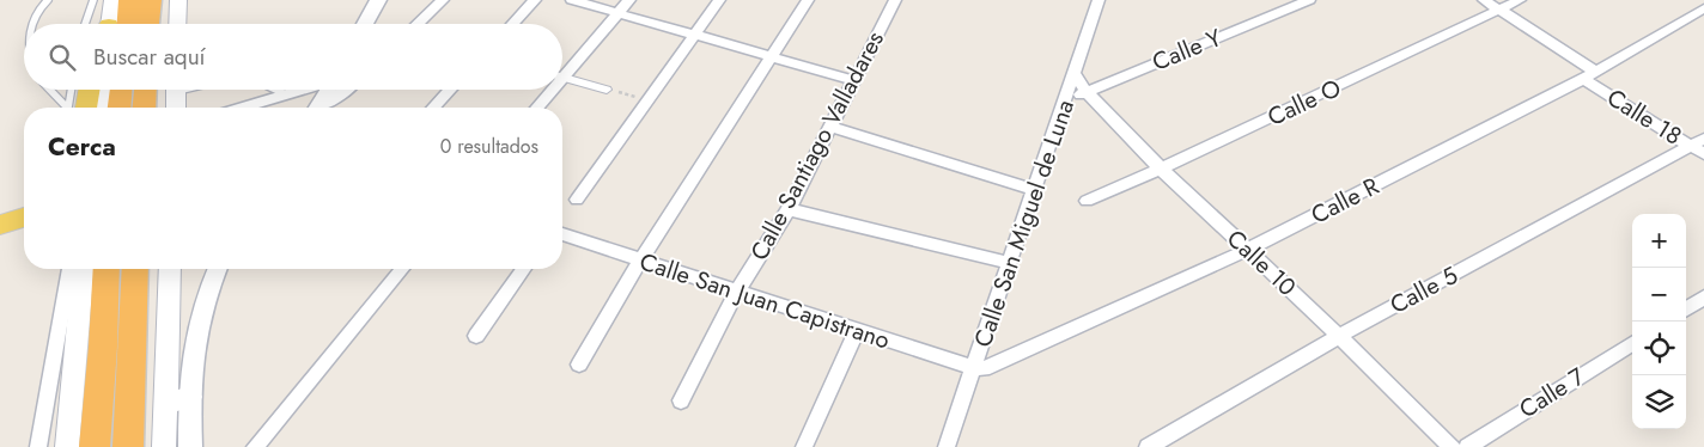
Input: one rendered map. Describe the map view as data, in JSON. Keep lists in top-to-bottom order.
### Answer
{
  "streets": {
    "street": [
      "Calle Y",
      "Calle O",
      "Calle 18",
      "Calle Santiago Valladares",
      "Calle R",
      "Calle San Miguel de Luna",
      "Calle 10",
      "Calle 5",
      "Calle San Juan Capistrano",
      "Calle 7"
    ]
  },
  "crossings": [
    ["Calle Y", "Calle San Miguel de Luna"],
    ["Calle Y", "Calle 10"],
    ["Calle O", "Calle 18"],
    ["Calle O", "Calle 10"],
    ["Calle 18", "Calle R"],
    ["Calle 18", "Calle 5"],
    ["Calle Santiago Valladares", "Calle San Juan Capistrano"],
    ["Calle R", "Calle San Miguel de Luna"],
    ["Calle R", "Calle 10"],
    ["Calle R", "Calle San Juan Capistrano"],
    ["Calle San Miguel de Luna", "Calle 10"],
    ["Calle San Miguel de Luna", "Calle San Juan Capistrano"],
    ["Calle 10", "Calle 5"]
  ],
  "page": {
    "search": "Buscar aquí",
    "heading": ["Cerca", "0 resultados"],
    "map_buttons": ["+", "−"]
  }
}
